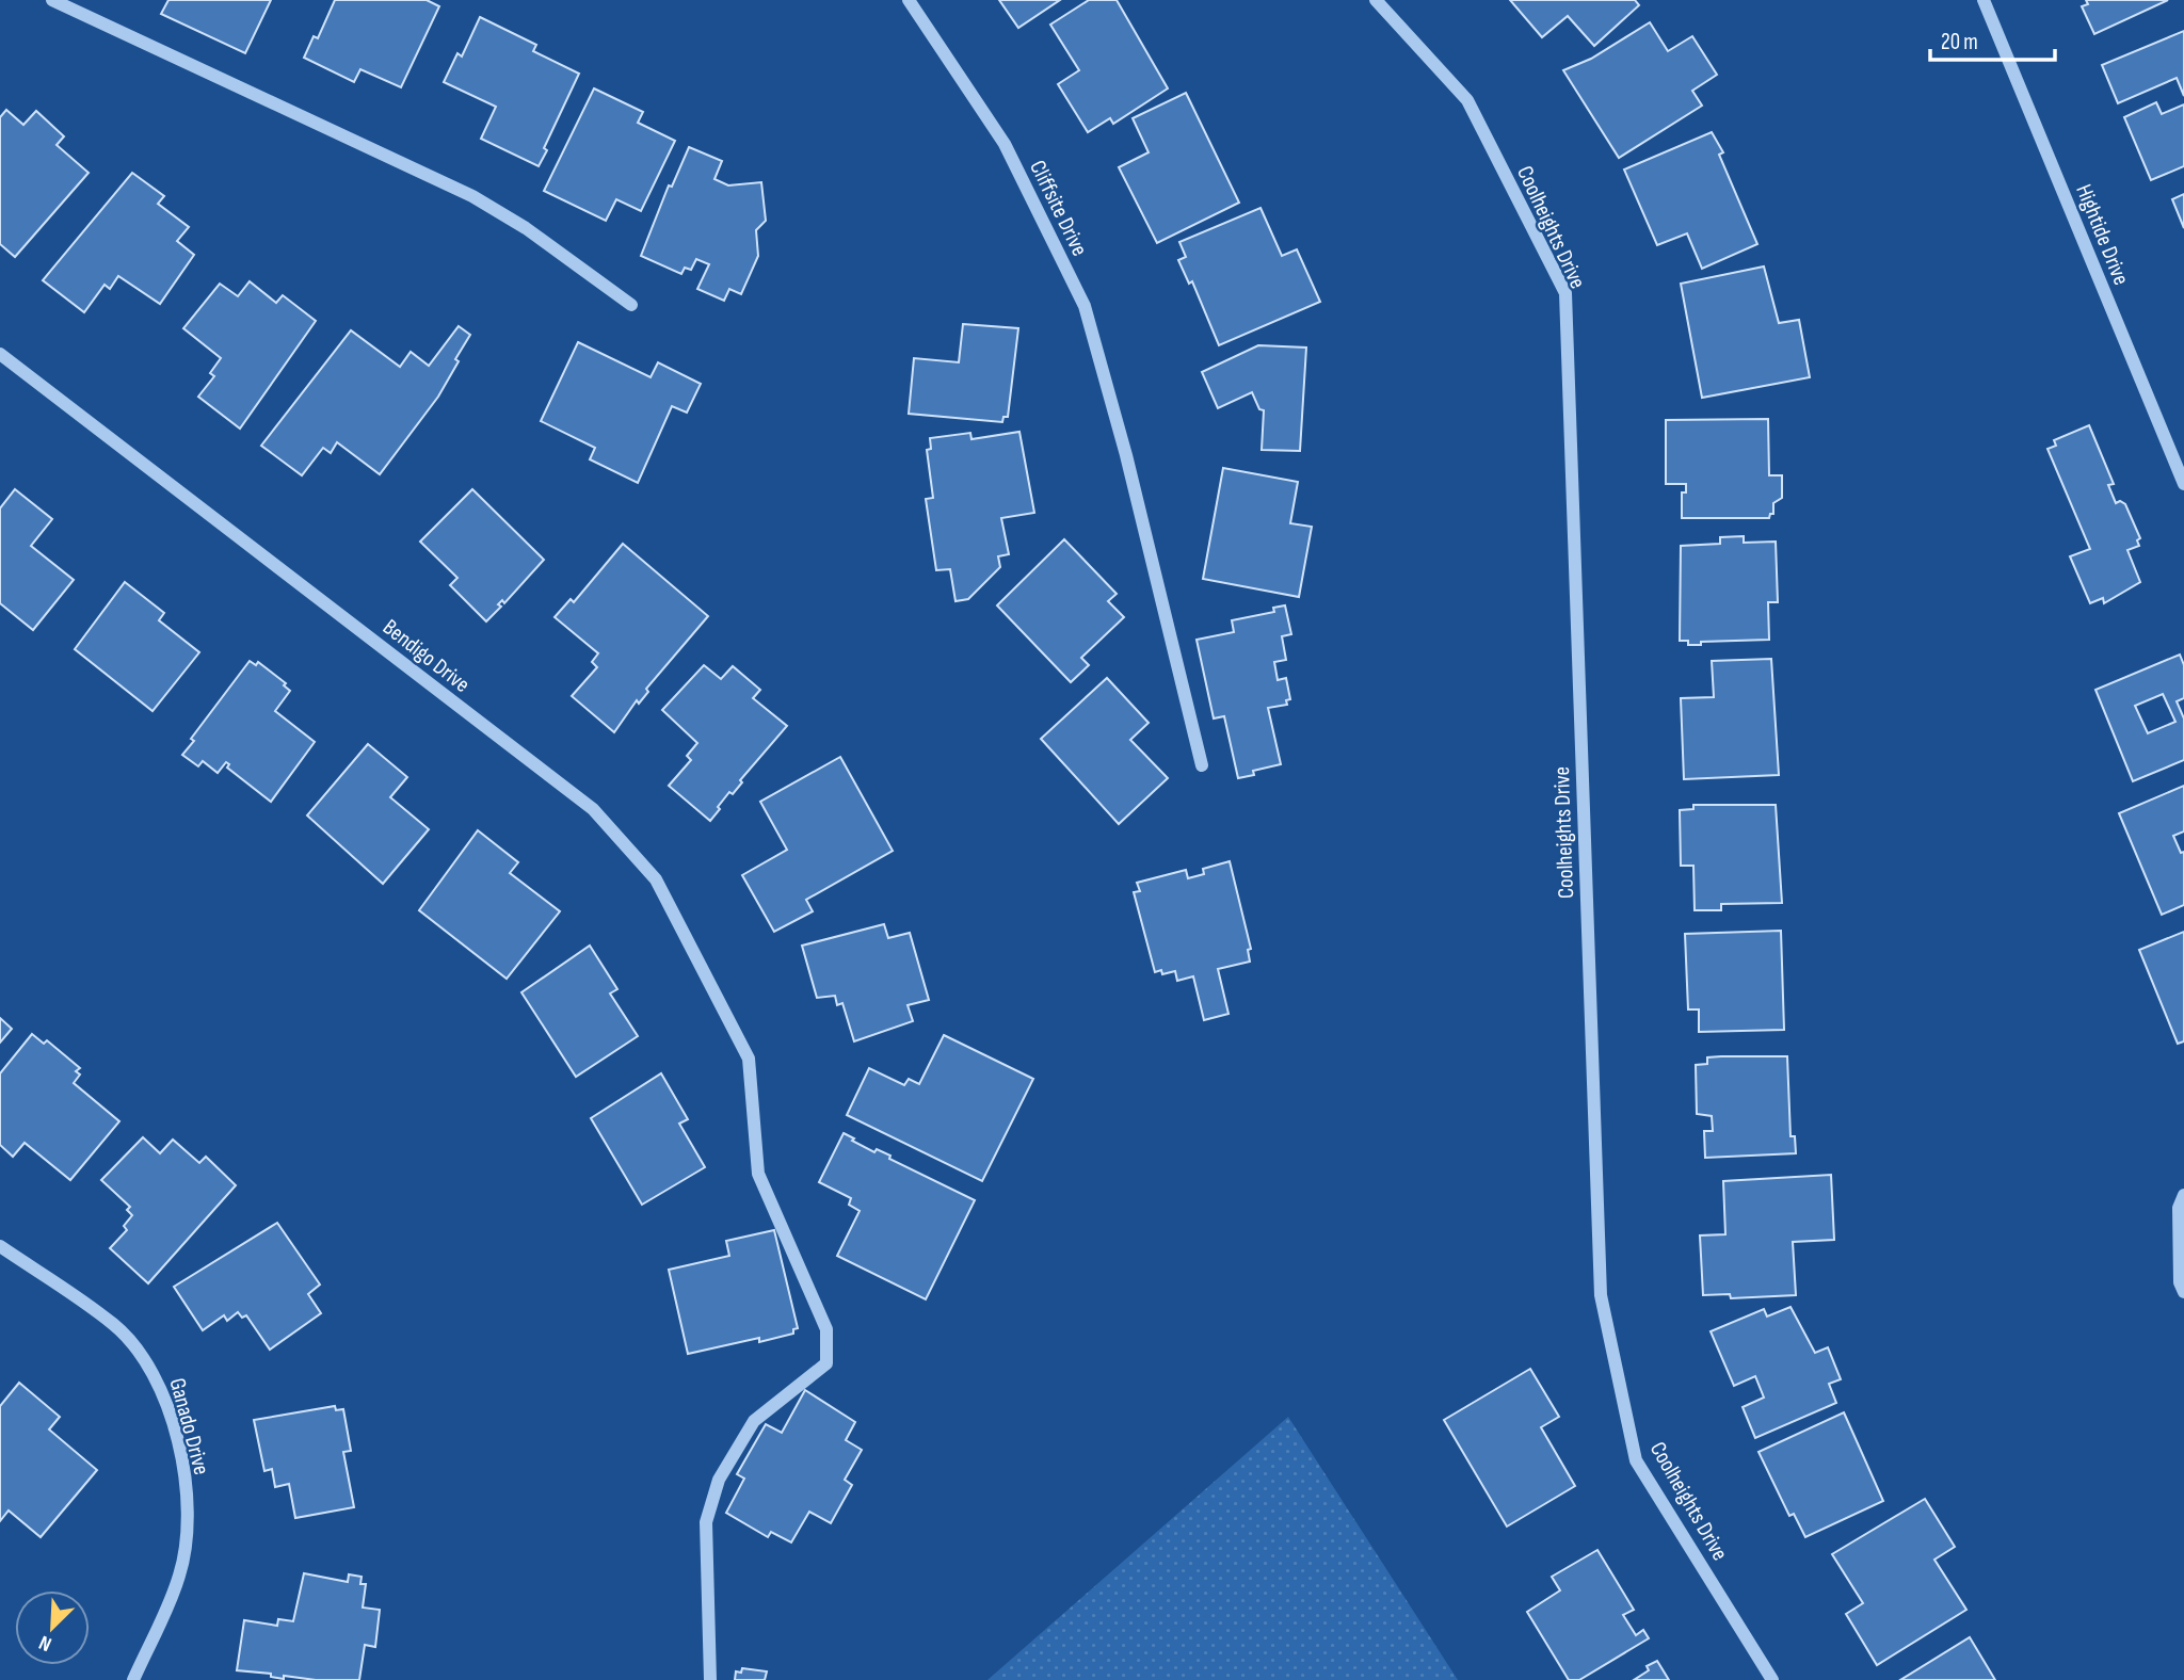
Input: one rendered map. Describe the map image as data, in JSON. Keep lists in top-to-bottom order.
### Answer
{
  "streets": {
    "street": [
      "Cliffsite Drive",
      "Coolheights Drive",
      "Hightide Drive",
      "Bendigo Drive",
      "Ganado Drive"
    ]
  },
  "scale_bar": "20 m",
  "north": "bottom left"
}
